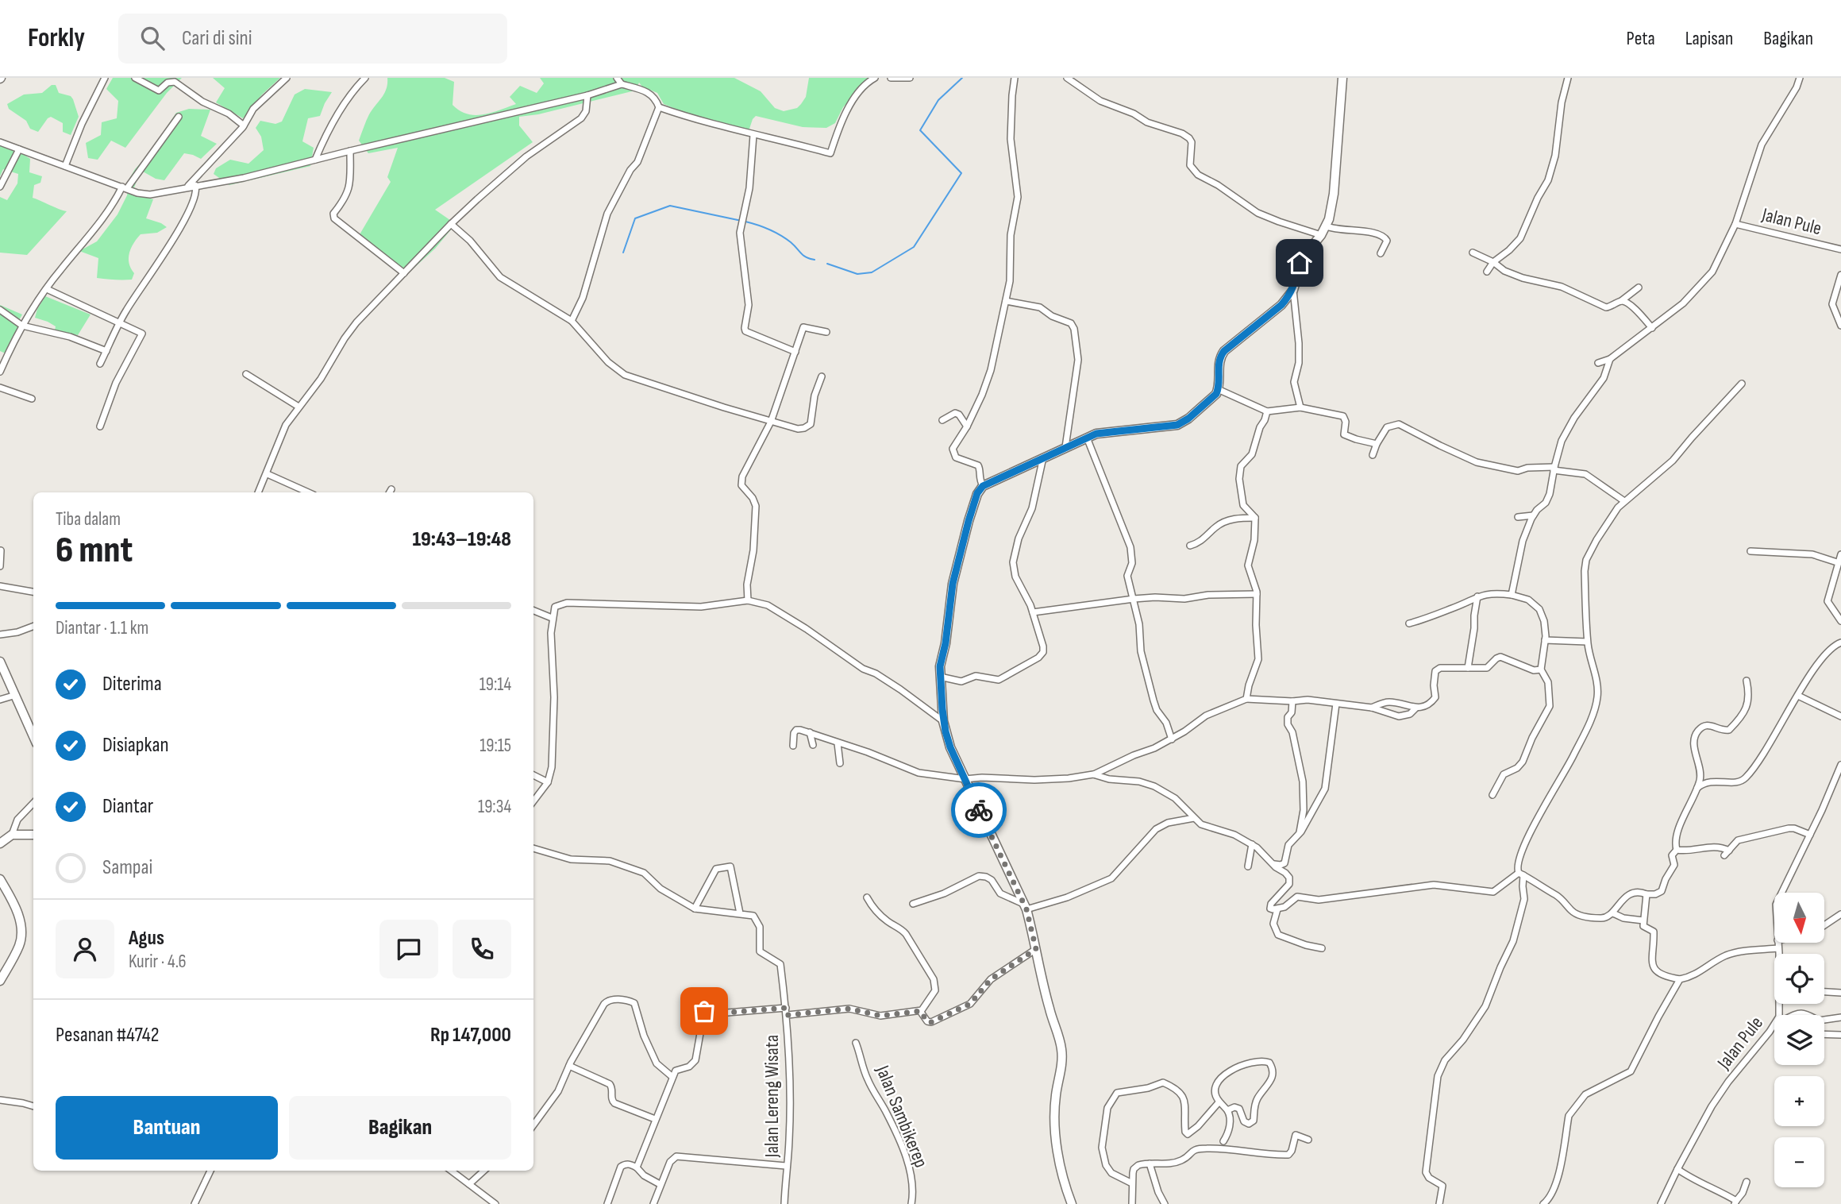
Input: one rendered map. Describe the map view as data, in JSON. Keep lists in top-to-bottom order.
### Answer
{
  "streets": {
    "street": ["Jalan Pule", "Jalan Lereng Wisata", "Jalan Sambikerep"]
  },
  "north": "bottom",
  "page": {
    "header": "Forkly",
    "search": "Cari di sini",
    "nav": ["Peta", "Lapisan", "Bagikan"],
    "heading": ["6 mnt", "Tiba dalam", "19:43–19:48"],
    "panel": [
      "Agus",
      "Kurir · 4.6",
      "Pesanan #4742",
      "Rp 147,000"
    ],
    "bar": "Diantar · 1.1 km",
    "list": [
      ["Diterima", "19:14"],
      ["Disiapkan", "19:15"],
      ["Diantar", "19:34"],
      "Sampai"
    ],
    "map_buttons": ["+", "−"],
    "buttons": ["Bantuan", "Bagikan"]
  }
}
